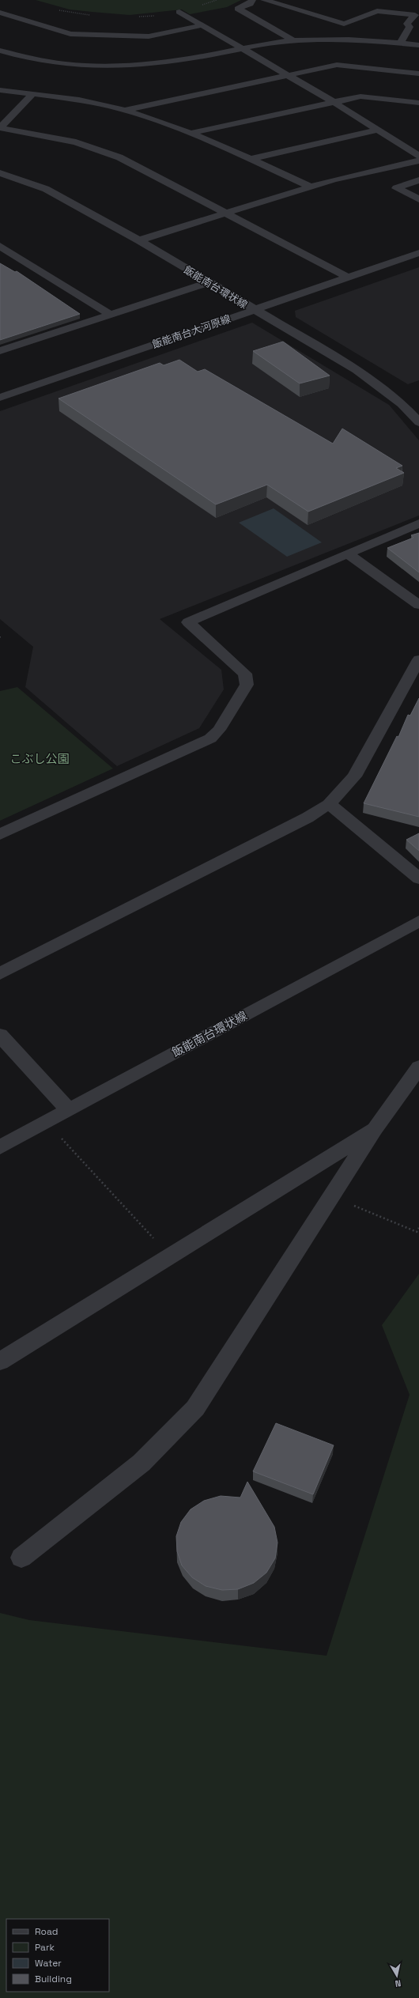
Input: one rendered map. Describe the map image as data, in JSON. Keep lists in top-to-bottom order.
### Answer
{
  "streets": {
    "street": ["飯能南台環状線", "飯能南台大河原線"]
  },
  "crossings": [
    ["飯能南台環状線", "飯能南台大河原線"]
  ],
  "parks": ["こぶし公園"],
  "legend": [
    "Road",
    "Park",
    "Water",
    "Building"
  ],
  "north": "bottom"
}
